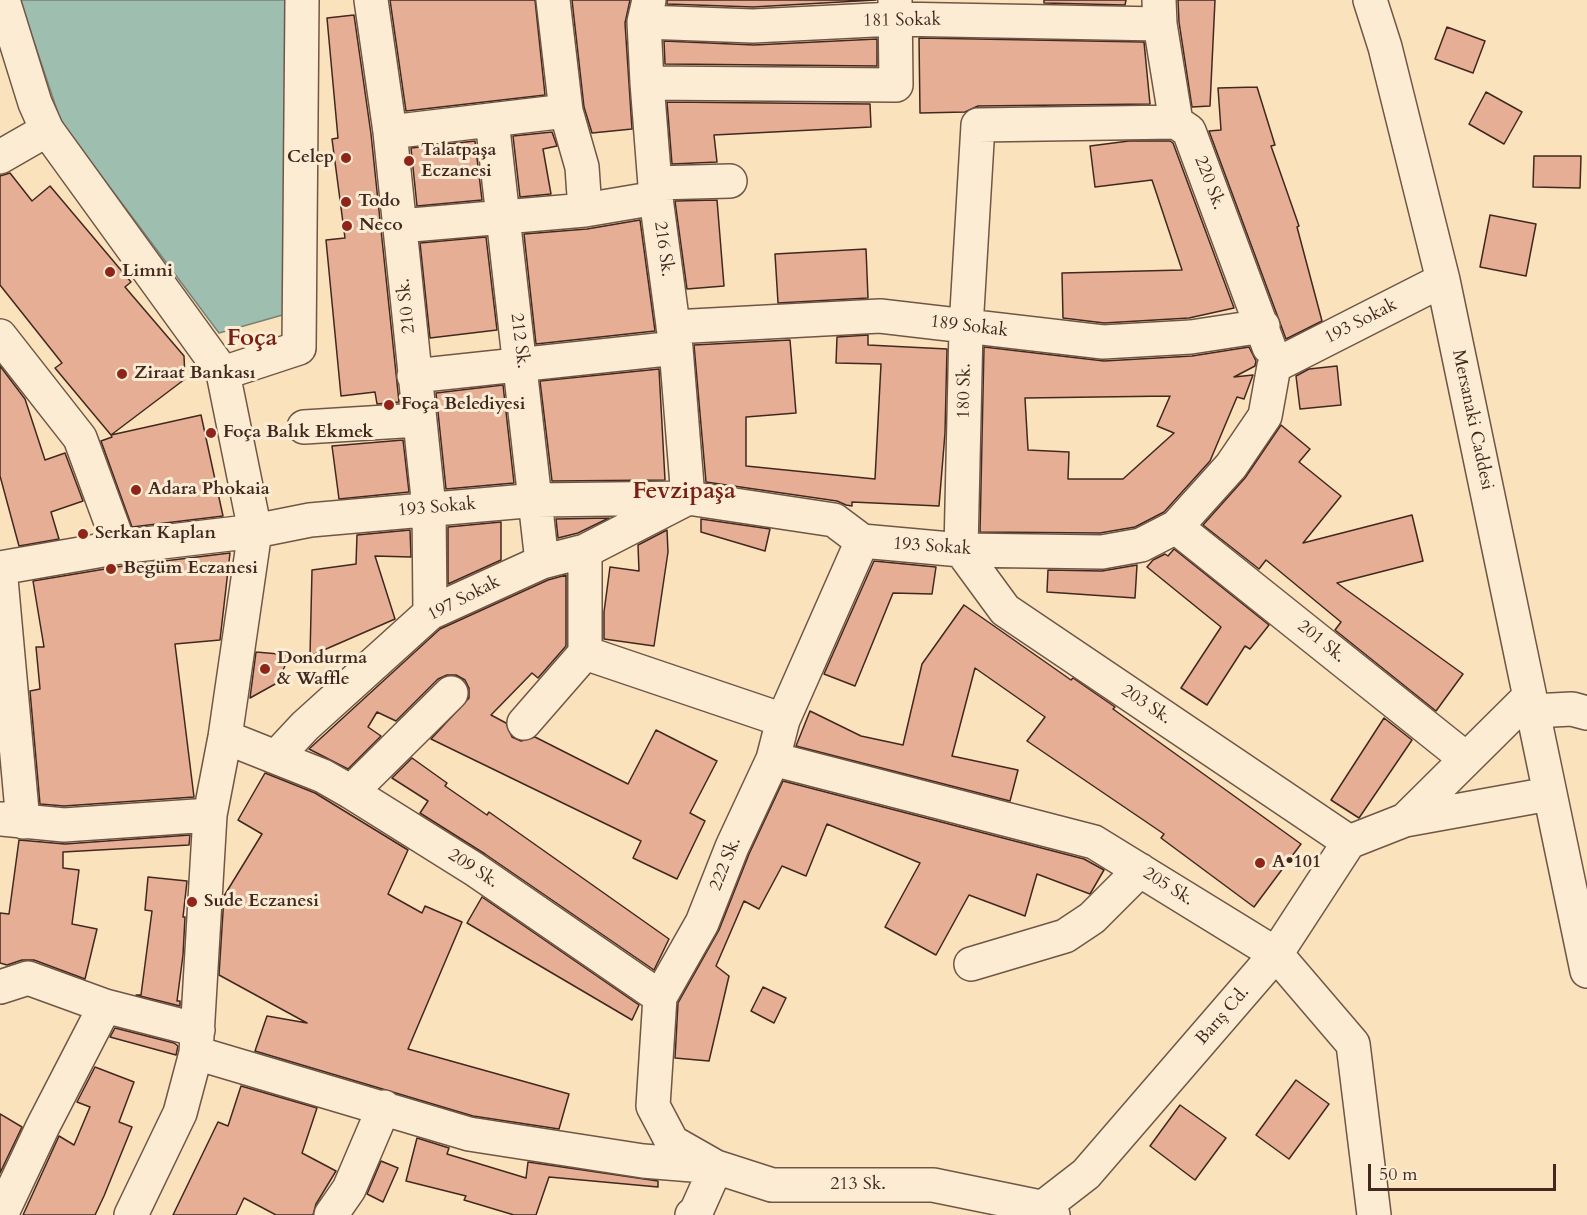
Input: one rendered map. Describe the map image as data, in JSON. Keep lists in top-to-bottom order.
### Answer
{
  "streets": {
    "street": [
      "181 Sokak",
      "220 Sk.",
      "216 Sk.",
      "210 Sk.",
      "193 Sokak",
      "189 Sokak",
      "212 Sk.",
      "180 Sk.",
      "Mersanaki Caddesi",
      "197 Sokak",
      "201 Sk.",
      "203 Sk.",
      "222 Sk.",
      "209 Sk.",
      "205 Sk.",
      "Barış Cd.",
      "213 Sk."
    ]
  },
  "crossings": [
    ["181 Sokak", "220 Sk."],
    ["181 Sokak", "216 Sk."],
    ["220 Sk.", "193 Sokak"],
    ["220 Sk.", "189 Sokak"],
    ["220 Sk.", "180 Sk."],
    ["216 Sk.", "193 Sokak"],
    ["216 Sk.", "189 Sokak"],
    ["216 Sk.", "197 Sokak"],
    ["210 Sk.", "193 Sokak"],
    ["210 Sk.", "189 Sokak"],
    ["210 Sk.", "197 Sokak"],
    ["193 Sokak", "212 Sk."],
    ["193 Sokak", "180 Sk."],
    ["193 Sokak", "Mersanaki Caddesi"],
    ["193 Sokak", "197 Sokak"],
    ["193 Sokak", "201 Sk."],
    ["193 Sokak", "203 Sk."],
    ["193 Sokak", "222 Sk."],
    ["189 Sokak", "212 Sk."],
    ["189 Sokak", "180 Sk."],
    ["212 Sk.", "197 Sokak"],
    ["180 Sk.", "203 Sk."],
    ["197 Sokak", "209 Sk."],
    ["203 Sk.", "Barış Cd."],
    ["222 Sk.", "209 Sk."],
    ["222 Sk.", "205 Sk."],
    ["222 Sk.", "213 Sk."],
    ["205 Sk.", "Barış Cd."],
    ["Barış Cd.", "213 Sk."]
  ],
  "districts": ["Foça", "Fevzipaşa"],
  "places": [
    "Celep",
    "Talatpaşa Eczanesi",
    "Todo",
    "Neco",
    "Limni",
    "Ziraat Bankası",
    "Foça Belediyesi",
    "Foça Balık Ekmek",
    "Adara Phokaia",
    "Serkan Kaplan",
    "Begüm Eczanesi",
    "Dondurma & Waffle",
    "A•101",
    "Sude Eczanesi"
  ],
  "scale_bar": "50 m"
}
